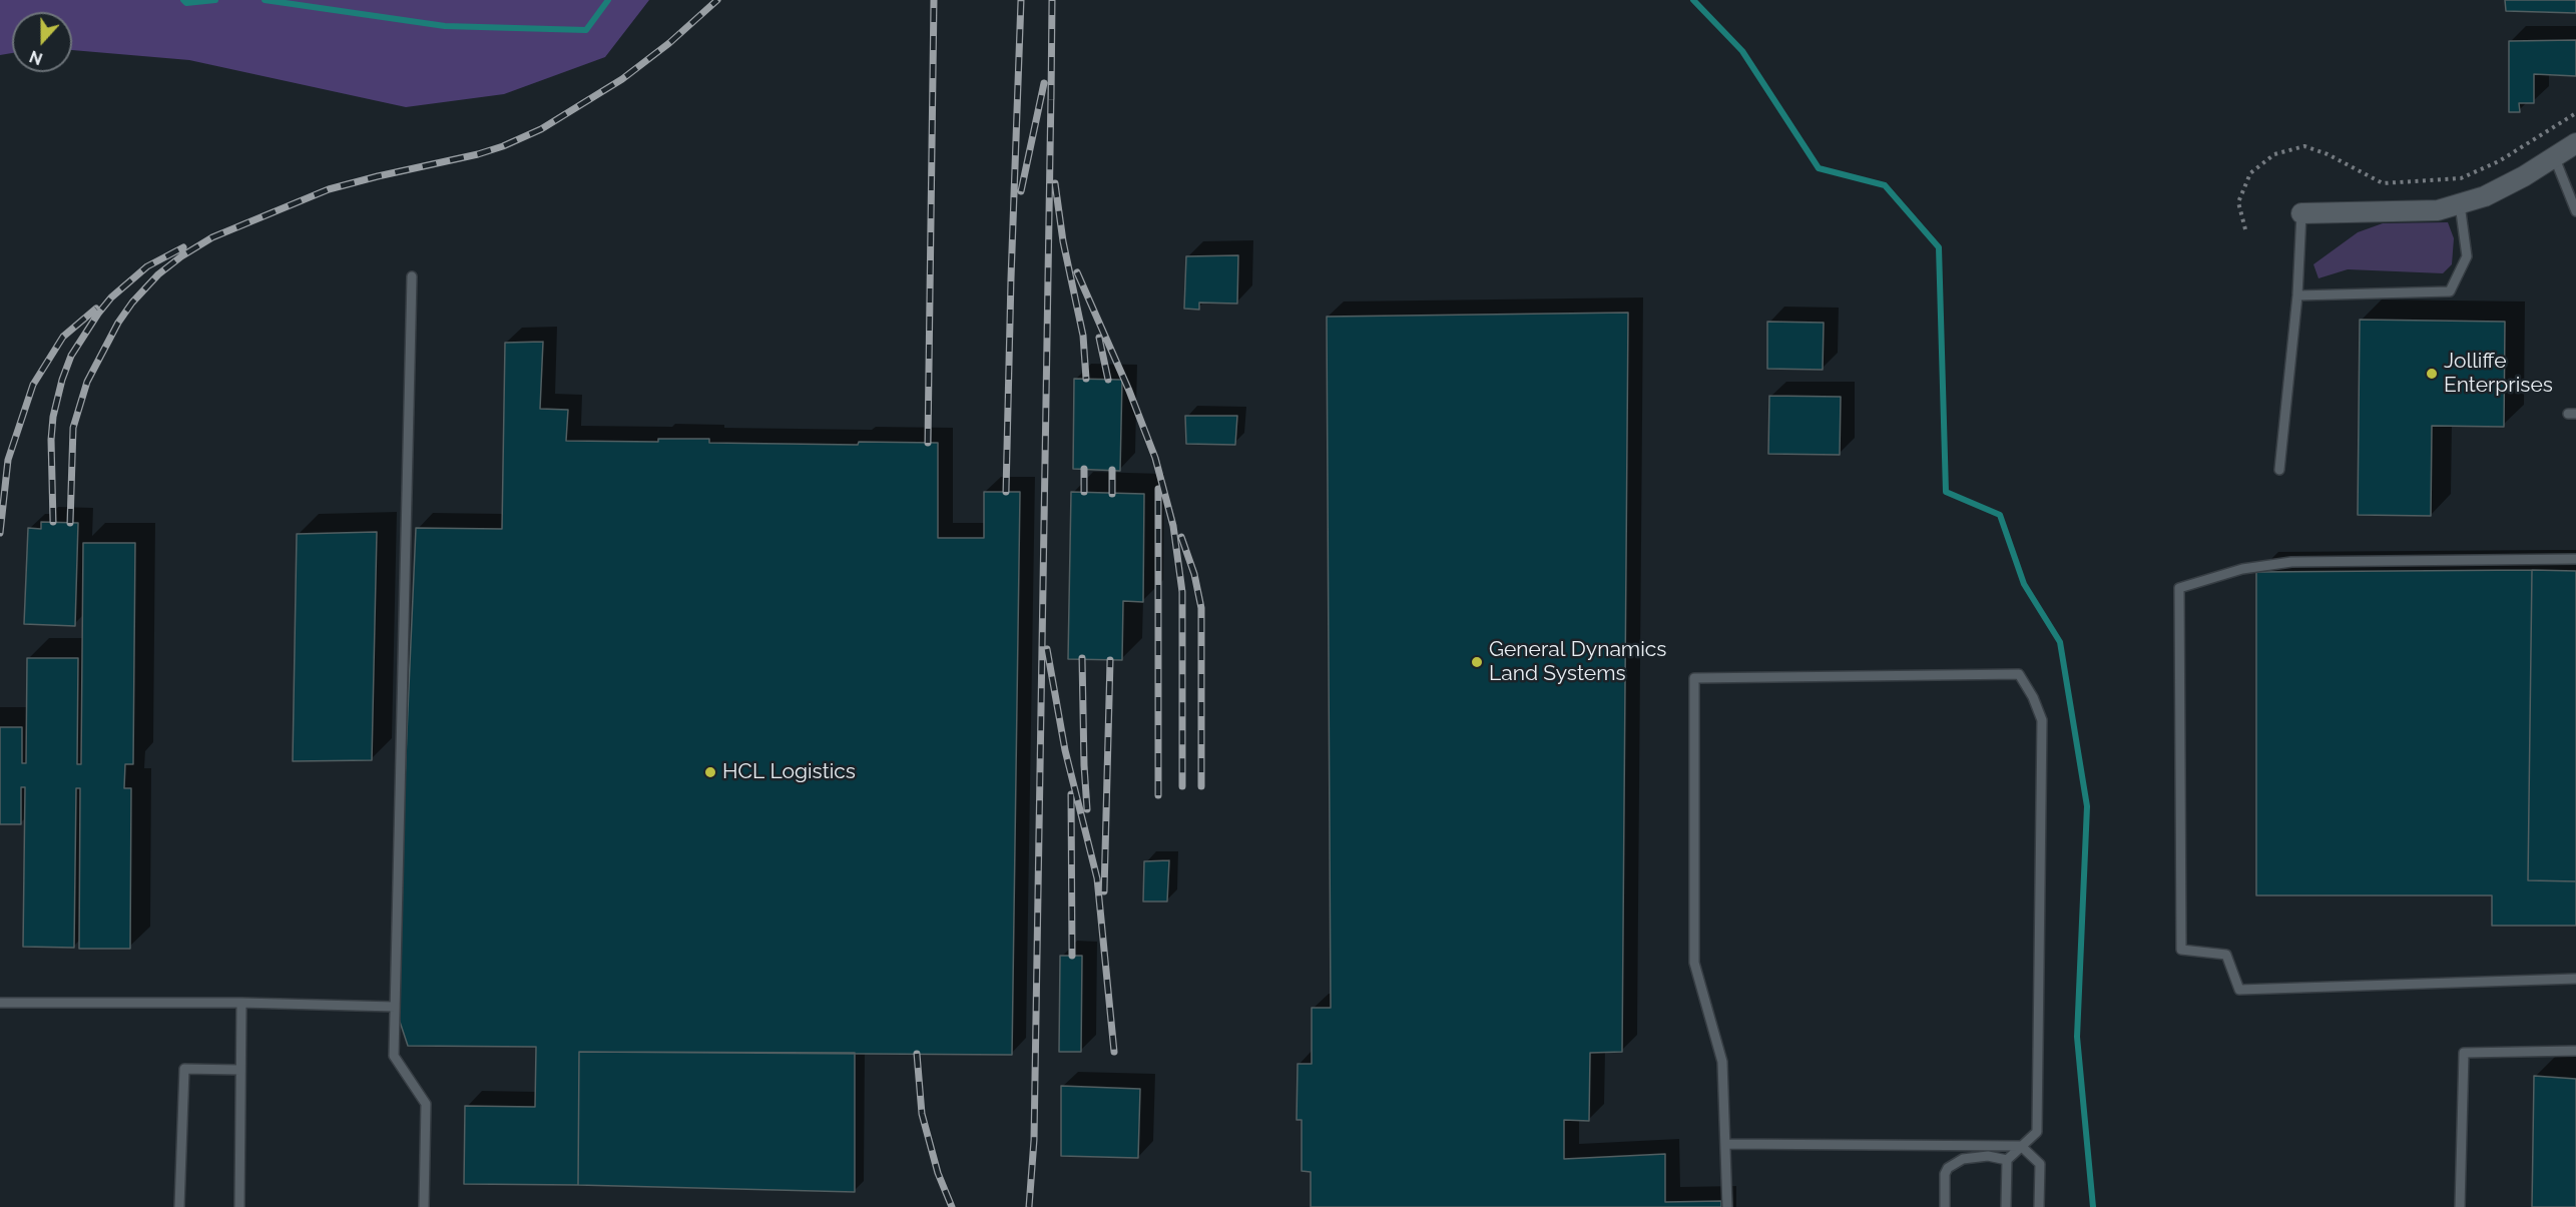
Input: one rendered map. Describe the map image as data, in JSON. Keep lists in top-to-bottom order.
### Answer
{
  "places": ["Jolliffe Enterprises", "General Dynamics Land Systems", "HCL Logistics"],
  "north": "bottom"
}
